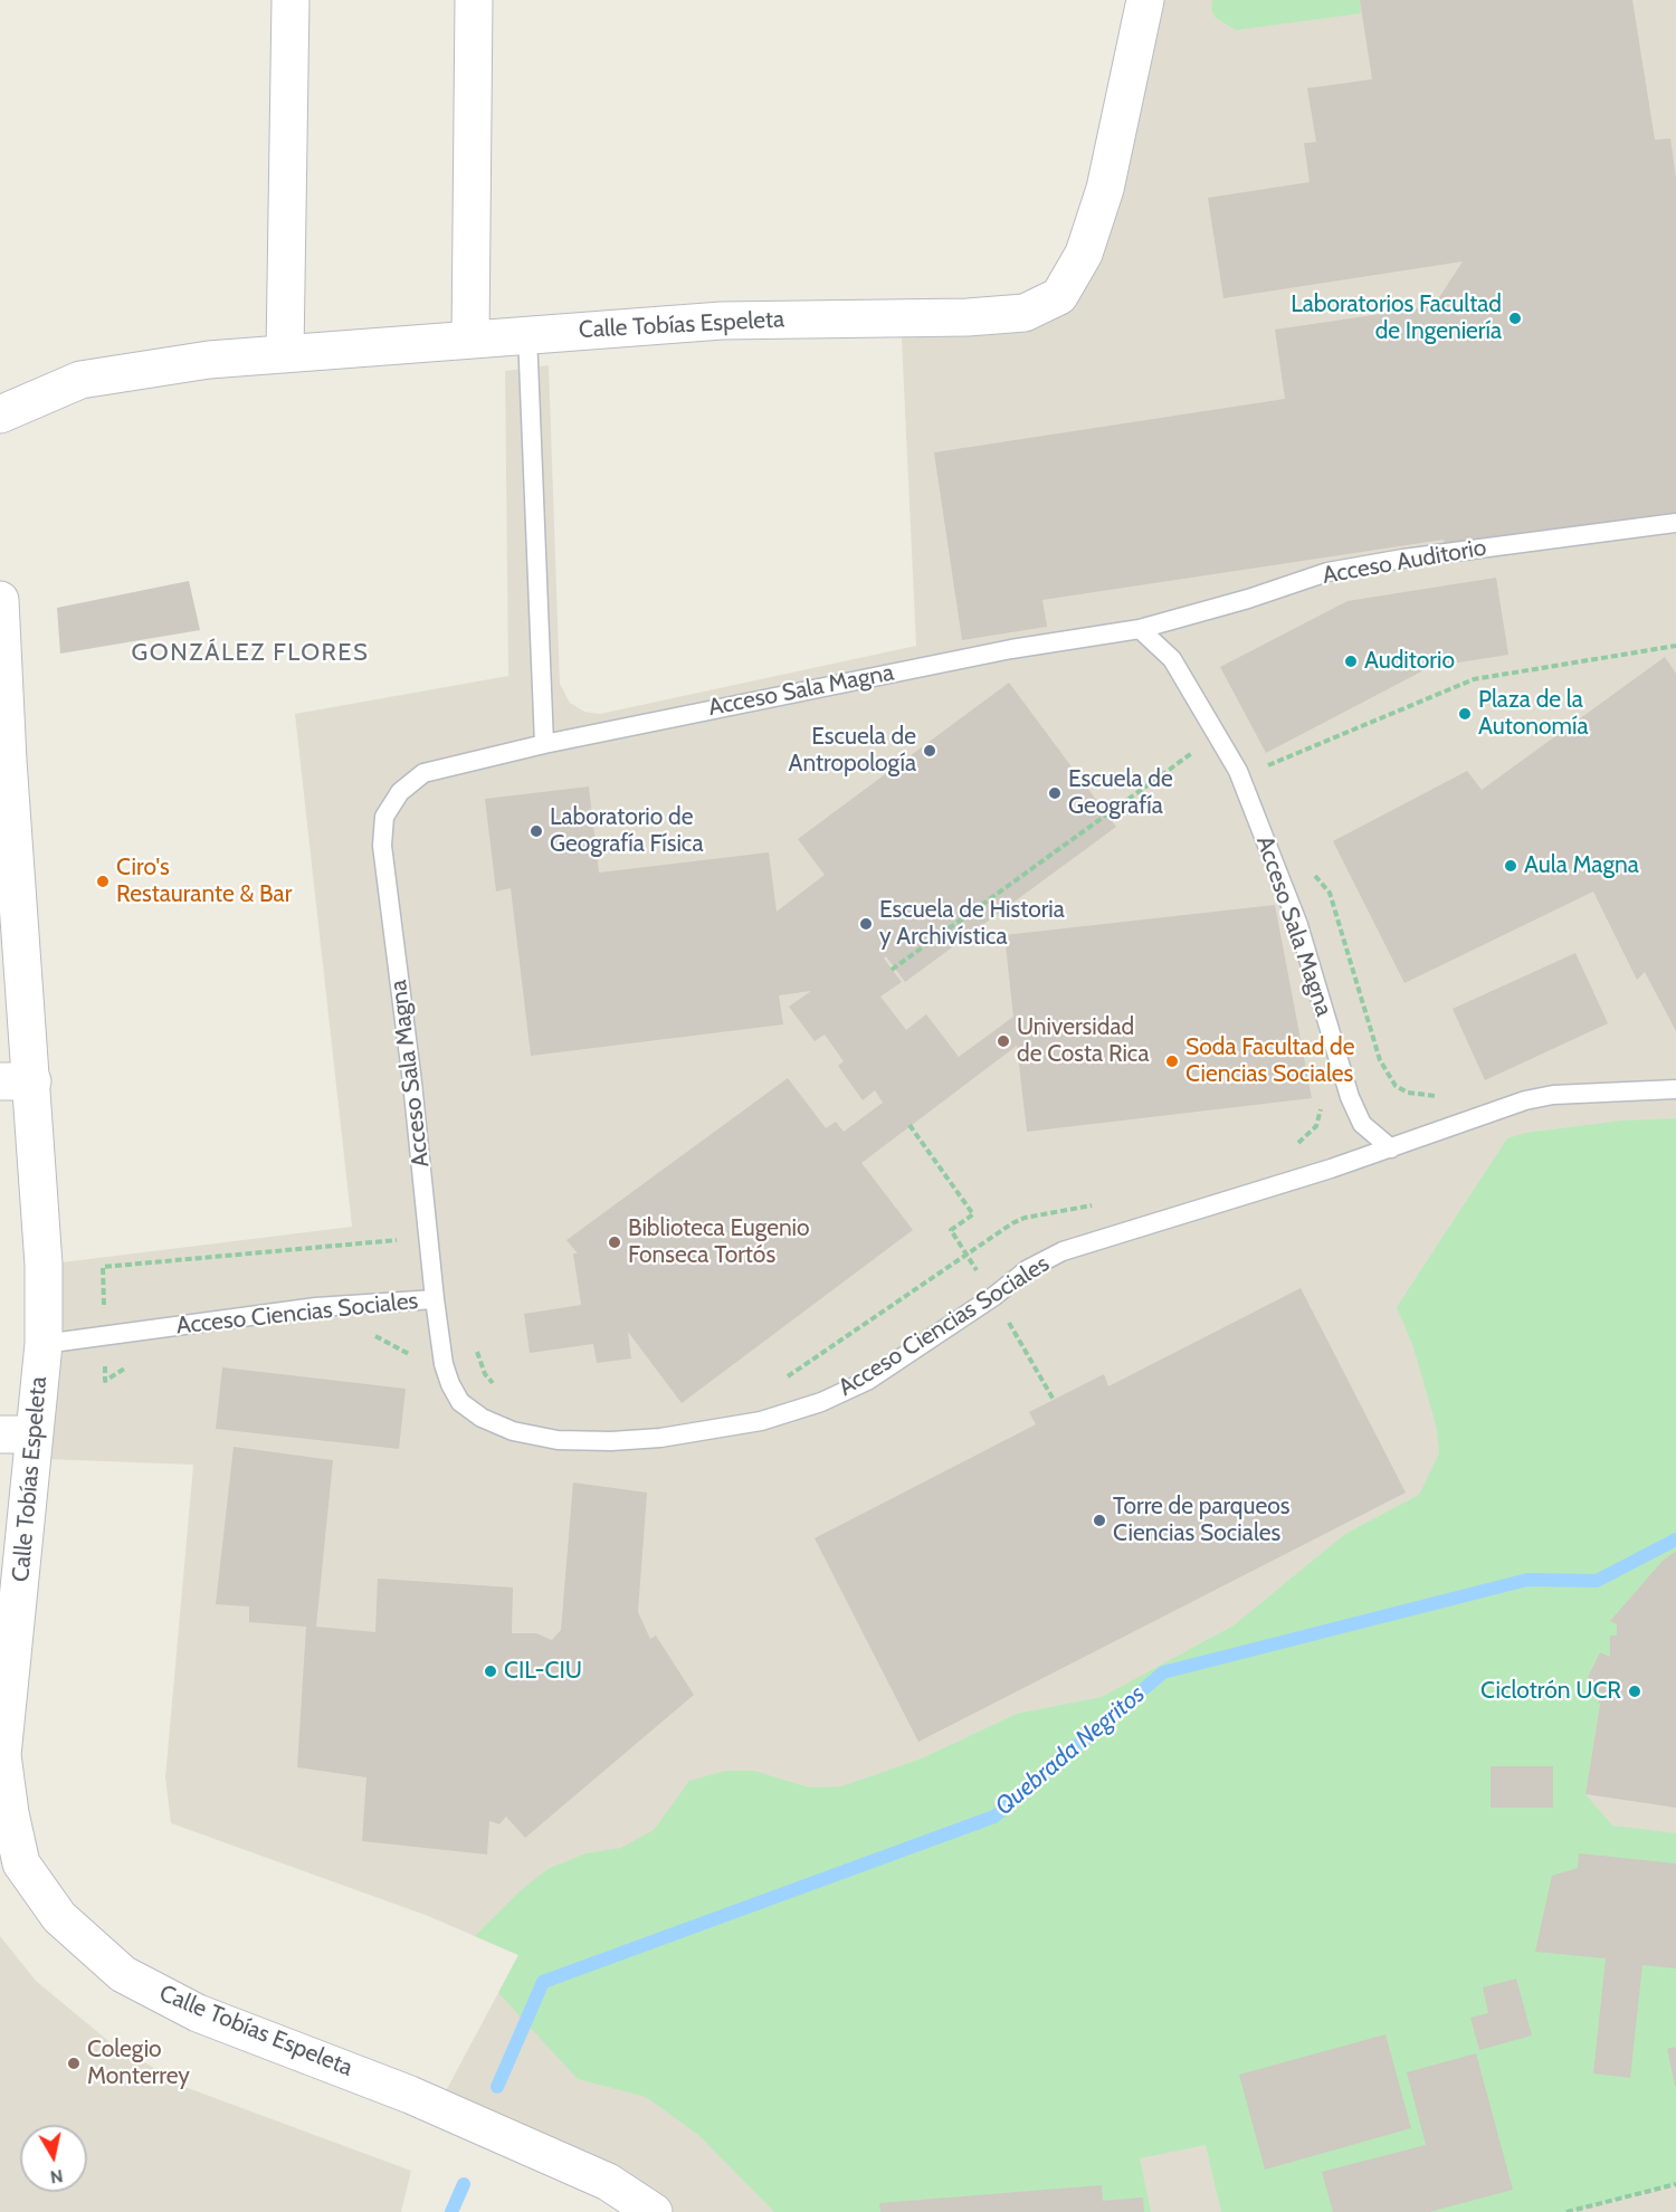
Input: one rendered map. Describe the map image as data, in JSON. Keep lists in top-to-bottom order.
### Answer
{
  "streets": {
    "street": ["Calle Tobías Espeleta"],
    "lane": ["Acceso Auditorio", "Acceso Sala Magna", "Acceso Ciencias Sociales"]
  },
  "crossings": [
    ["Calle Tobías Espeleta", "Acceso Ciencias Sociales"],
    ["Acceso Auditorio", "Acceso Sala Magna"],
    ["Acceso Sala Magna", "Acceso Ciencias Sociales"]
  ],
  "districts": ["GONZÁLEZ FLORES"],
  "water": ["Quebrada Negritos"],
  "places": [
    "Laboratorios Facultad de Ingeniería",
    "Auditorio",
    "Plaza de la Autonomía",
    "Escuela de Antropología",
    "Escuela de Geografía",
    "Laboratorio de Geografía Física",
    "Aula Magna",
    "Ciro's Restaurante & Bar",
    "Escuela de Historia y Archivística",
    "Universidad de Costa Rica",
    "Soda Facultad de Ciencias Sociales",
    "Biblioteca Eugenio Fonseca Tortós",
    "Torre de parqueos Ciencias Sociales",
    "CIL-CIU",
    "Ciclotrón UCR",
    "Colegio Monterrey"
  ],
  "north": "bottom"
}
